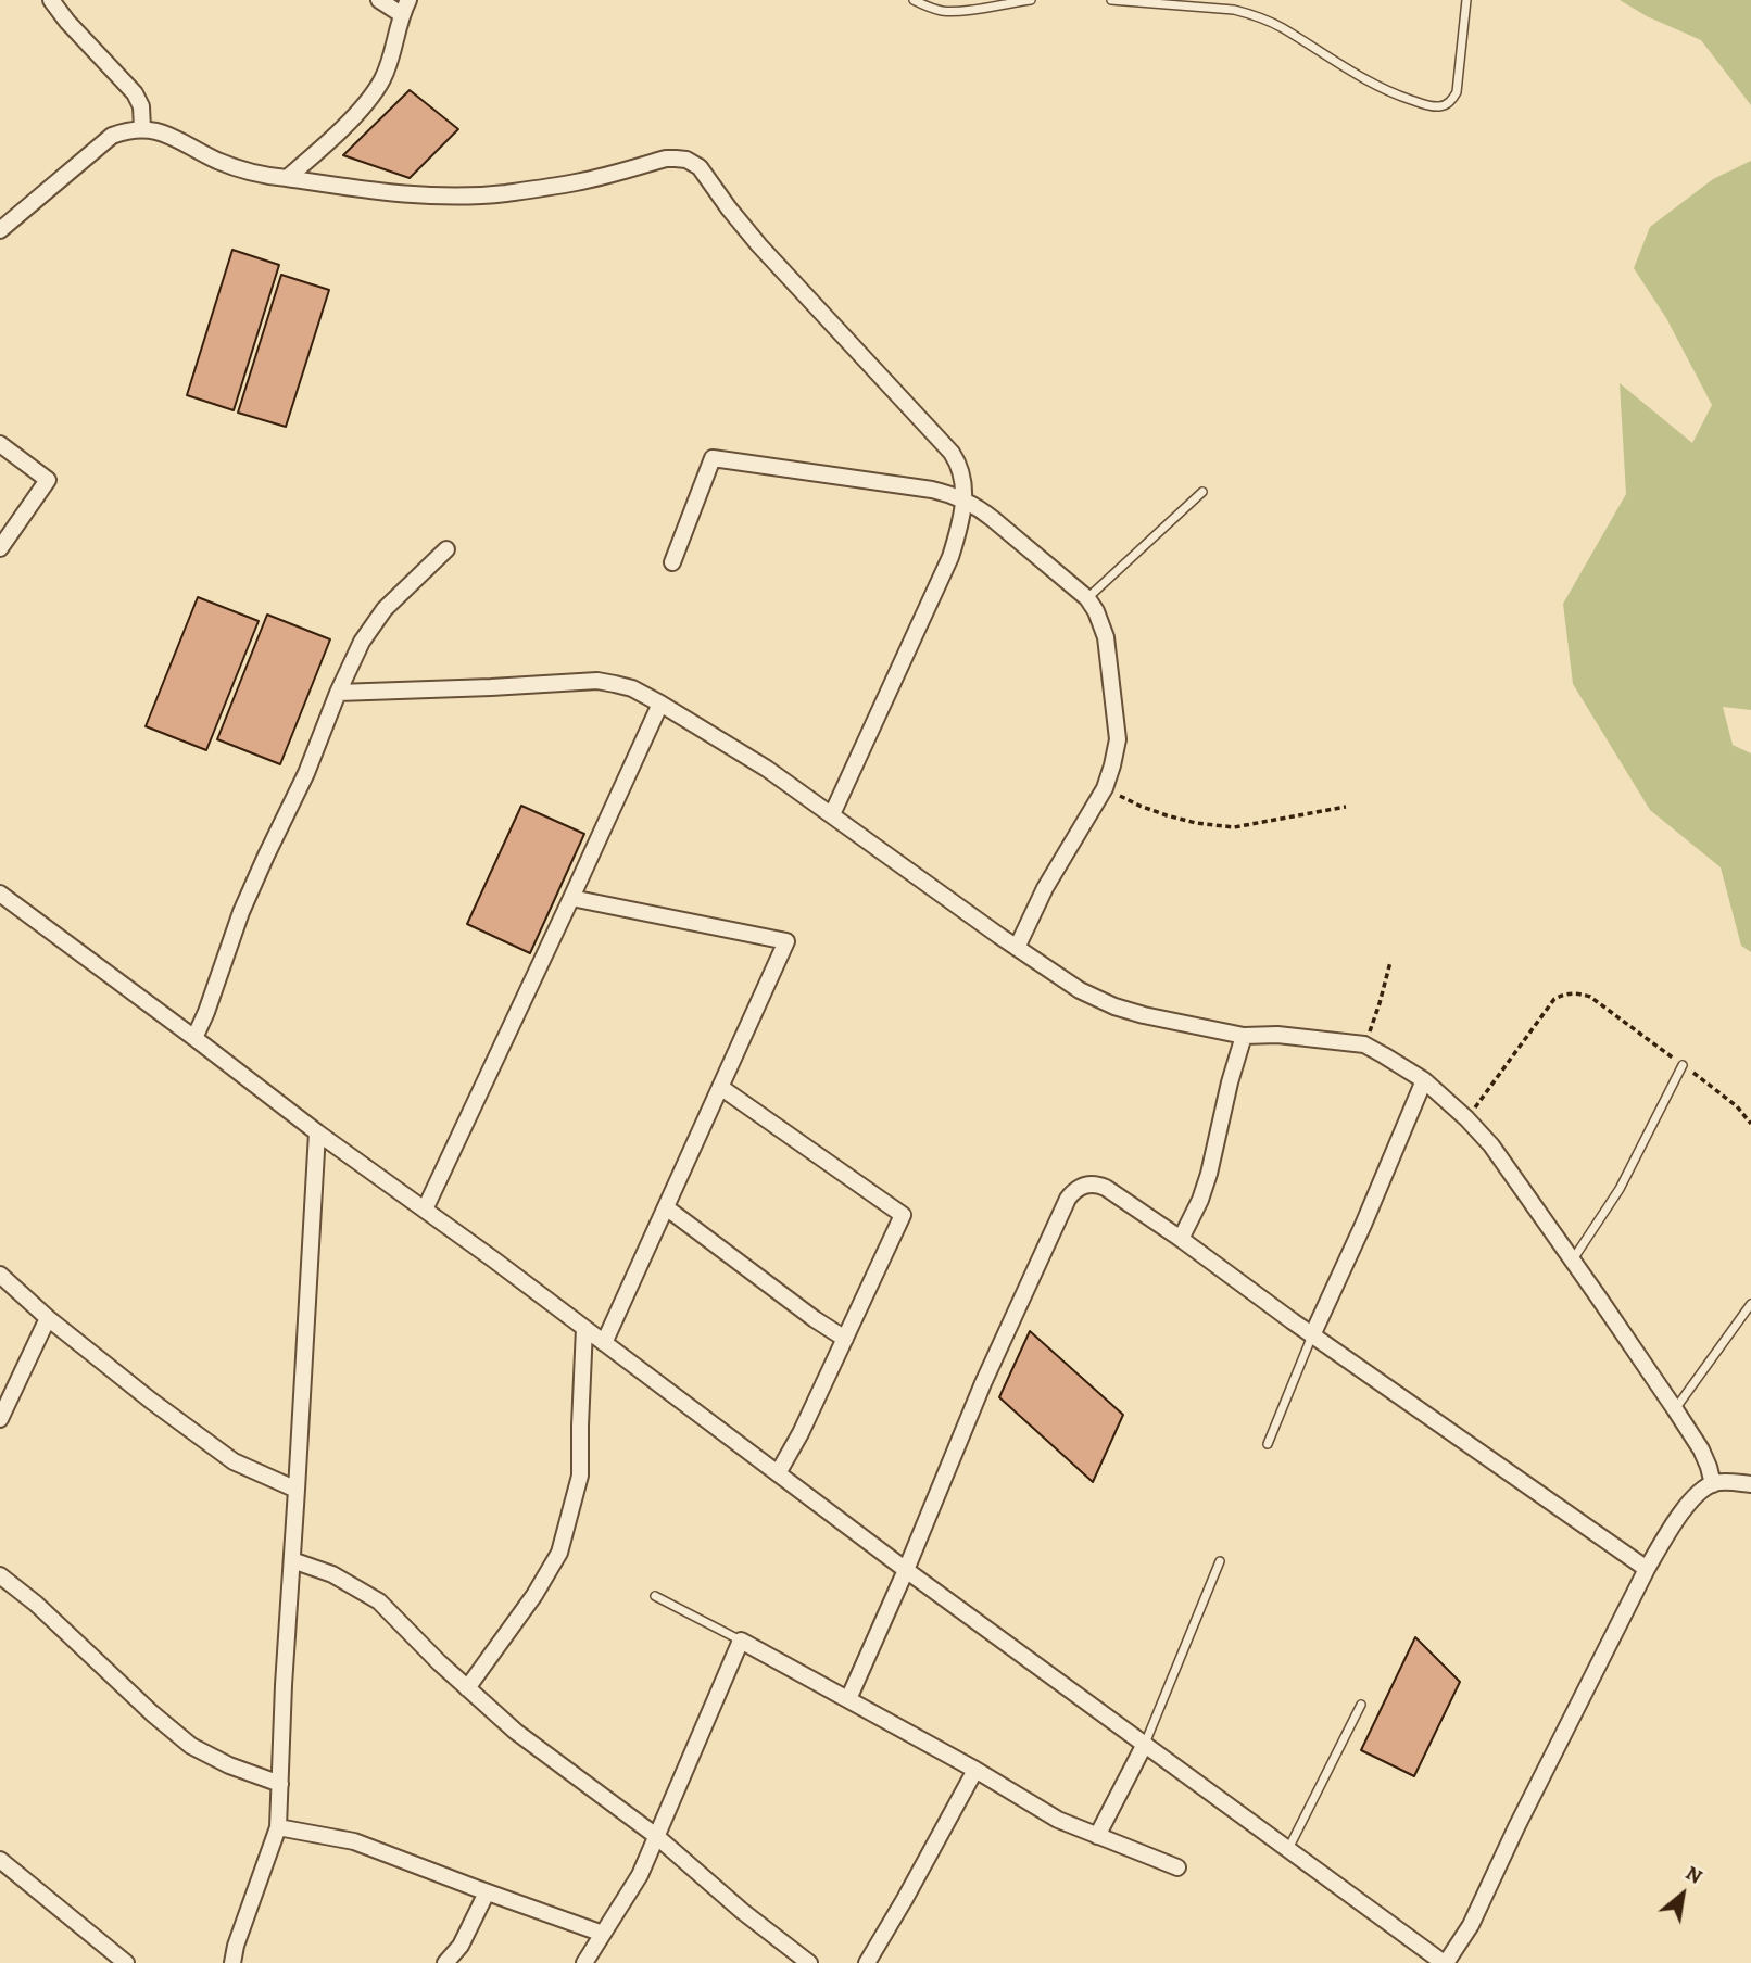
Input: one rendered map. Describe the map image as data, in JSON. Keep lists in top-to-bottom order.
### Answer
{
  "north": "top right"
}
